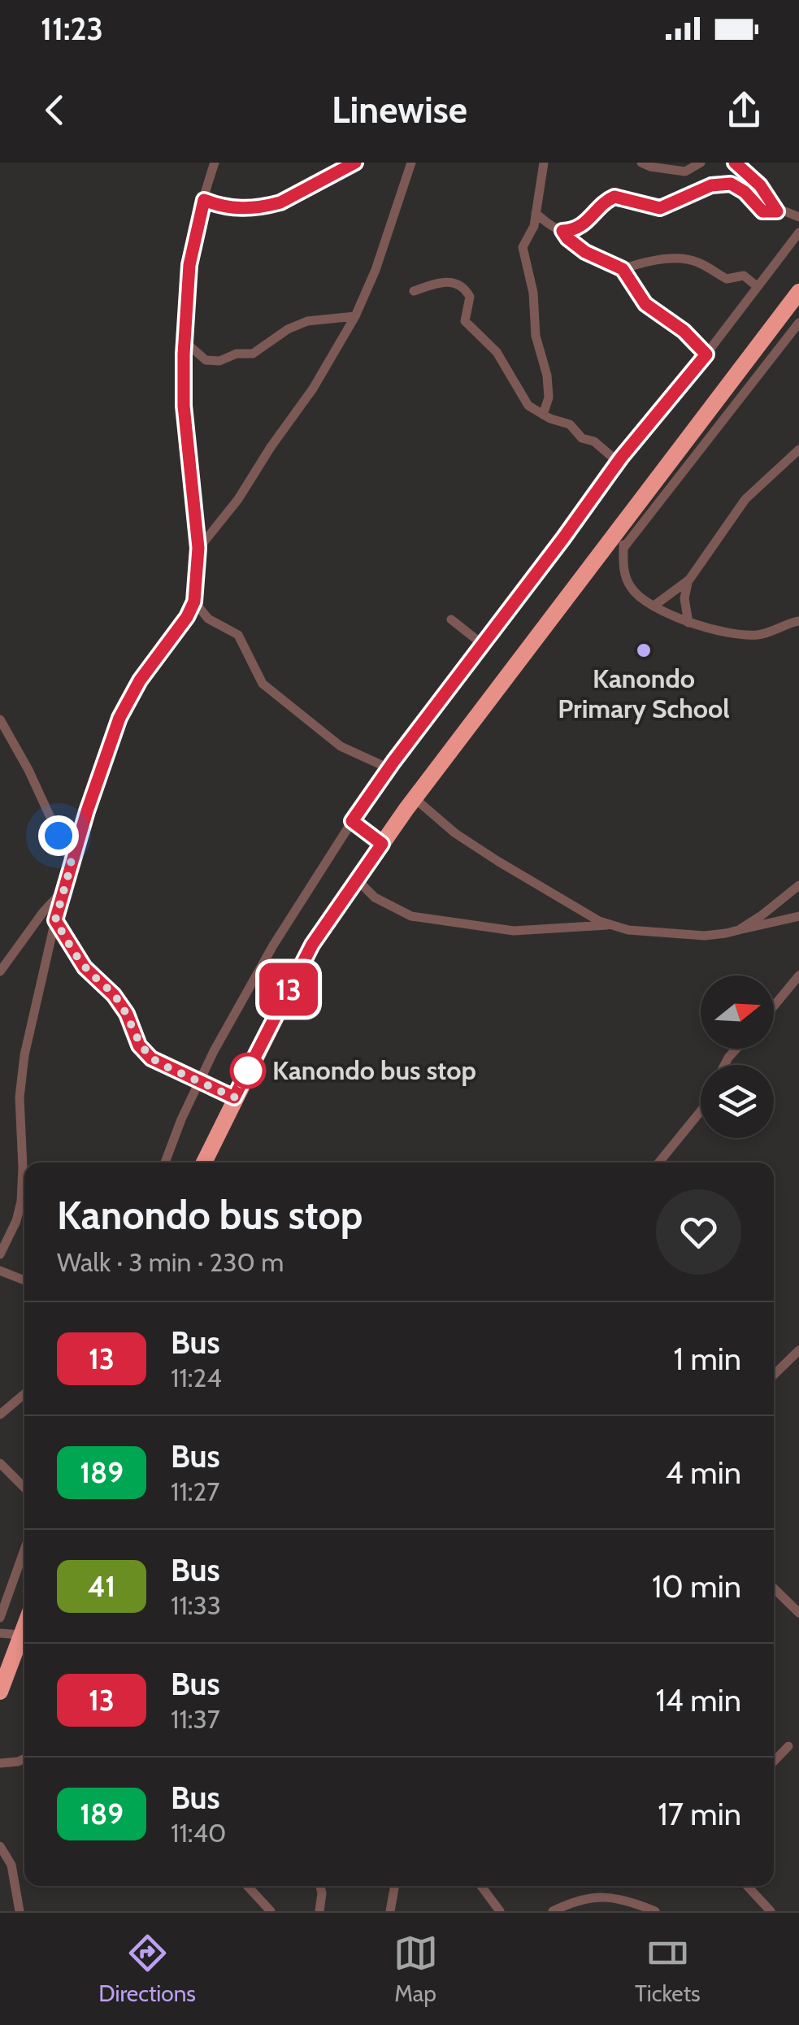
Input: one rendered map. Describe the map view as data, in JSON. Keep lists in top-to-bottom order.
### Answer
{
  "places": ["Kanondo Primary School", "Kanondo bus stop"],
  "lines": ["bus line 13"],
  "north": "right",
  "page": {
    "status": "11:23",
    "header": "Linewise",
    "on_map": "13",
    "heading": ["Kanondo bus stop", "Walk · 3 min · 230 m"],
    "list": [
      {
        "mark": "13",
        "name": "Bus",
        "note": "11:24",
        "value": "1 min"
      },
      {
        "mark": "189",
        "name": "Bus",
        "note": "11:27",
        "value": "4 min"
      },
      {
        "mark": "41",
        "name": "Bus",
        "note": "11:33",
        "value": "10 min"
      },
      {
        "mark": "13",
        "name": "Bus",
        "note": "11:37",
        "value": "14 min"
      },
      {
        "mark": "189",
        "name": "Bus",
        "note": "11:40",
        "value": "17 min"
      }
    ],
    "tabs": ["Directions", "Map", "Tickets"]
  }
}
